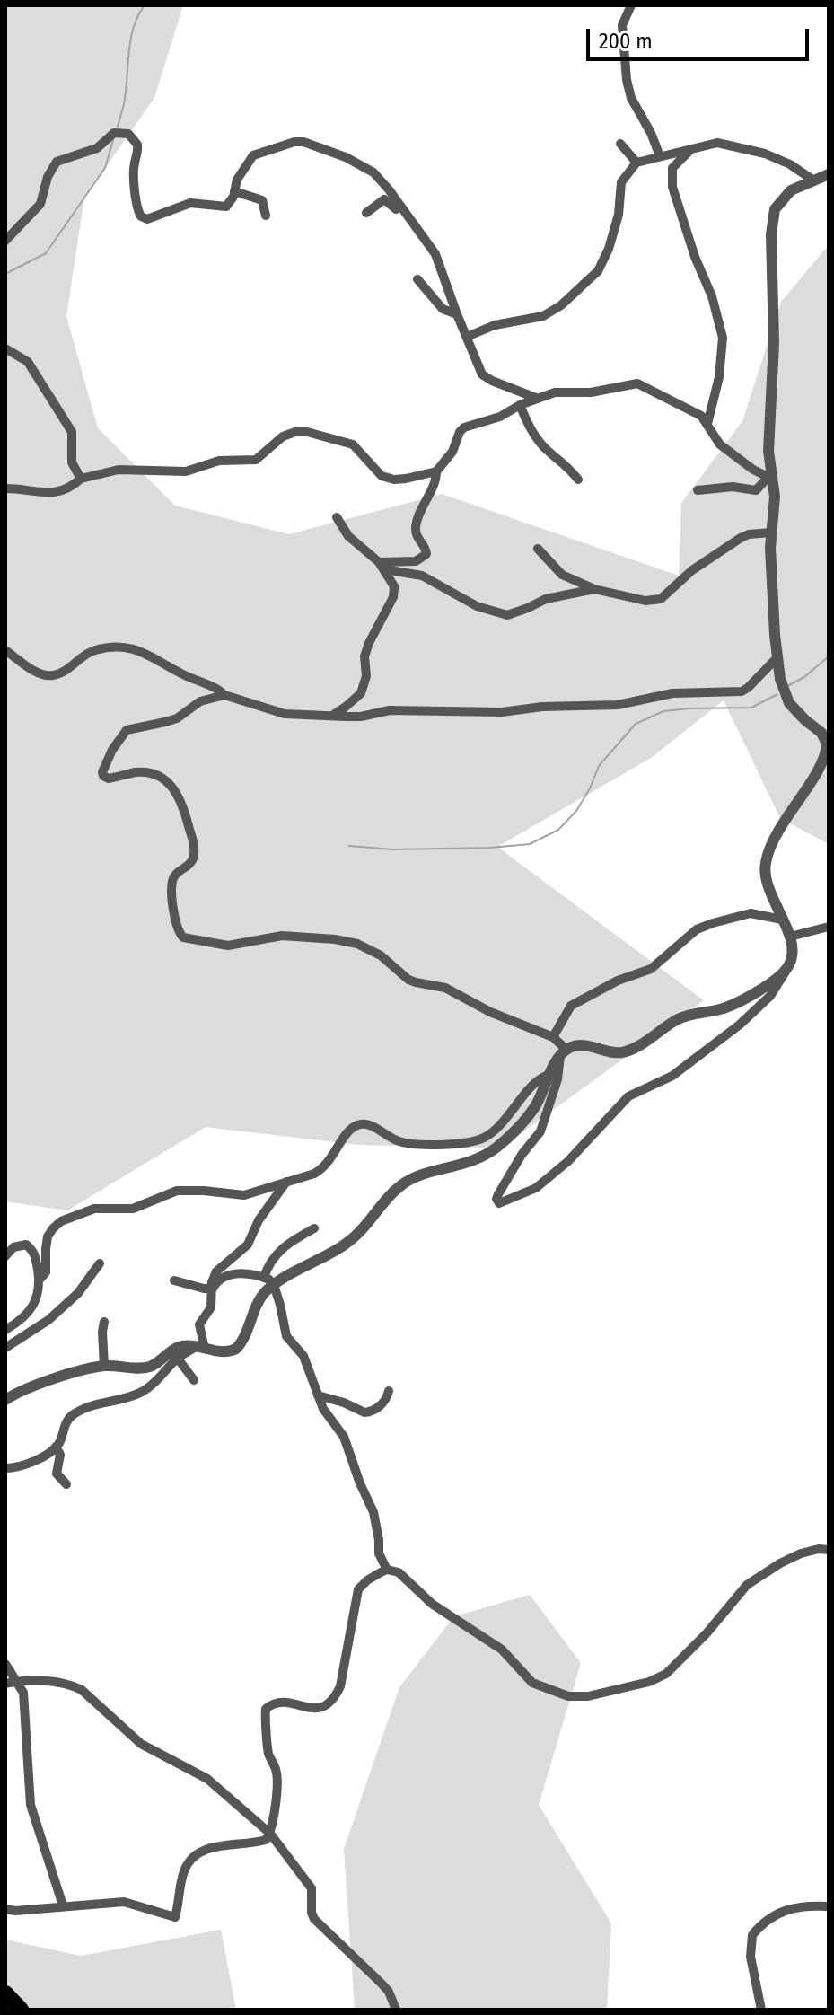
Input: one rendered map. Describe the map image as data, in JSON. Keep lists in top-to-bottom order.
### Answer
{
  "scale_bar": "200 m"
}
